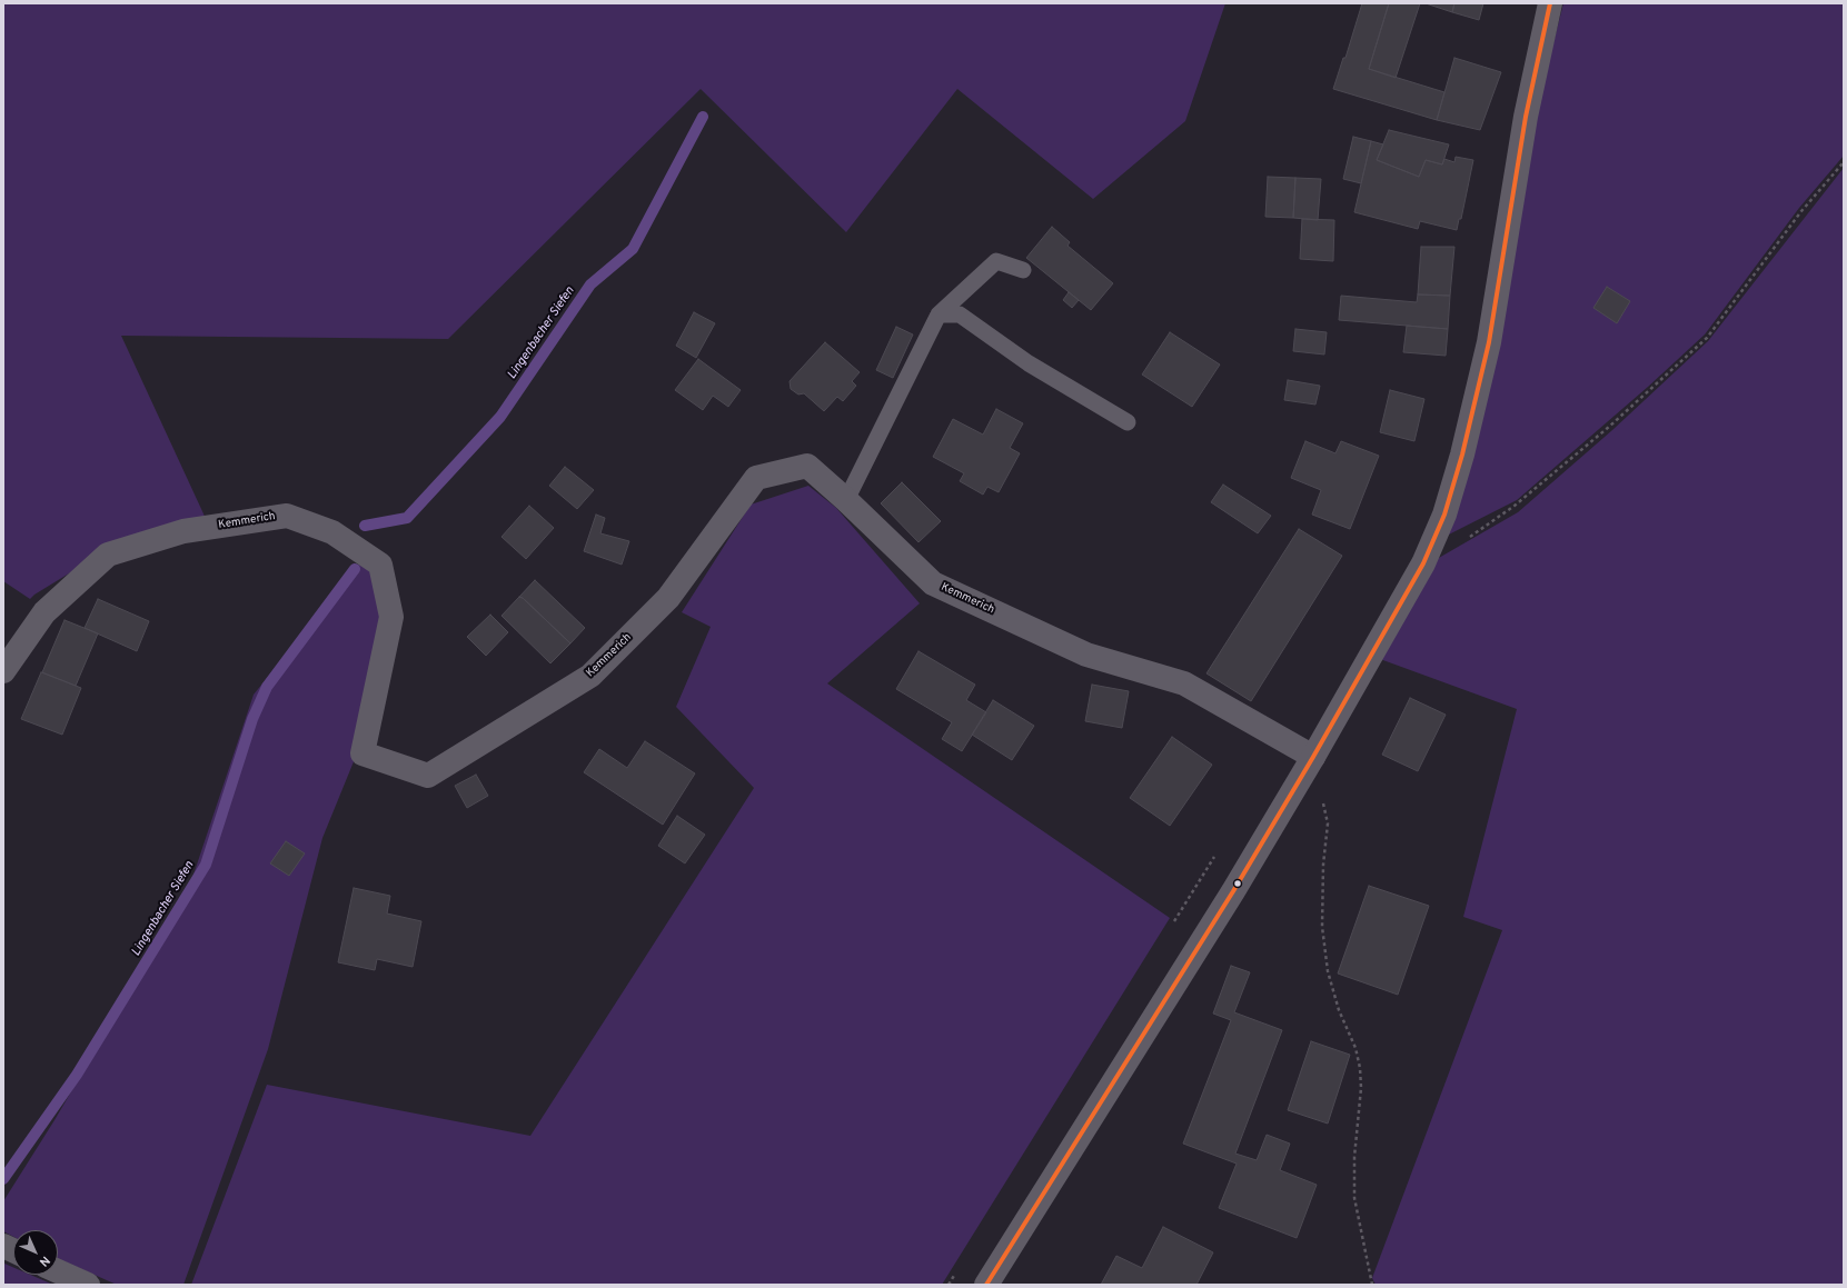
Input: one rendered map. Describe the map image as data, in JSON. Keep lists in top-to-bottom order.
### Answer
{
  "streets": {
    "street": ["Kemmerich"]
  },
  "water": ["Lingenbacher Siefen"],
  "north": "bottom right"
}
